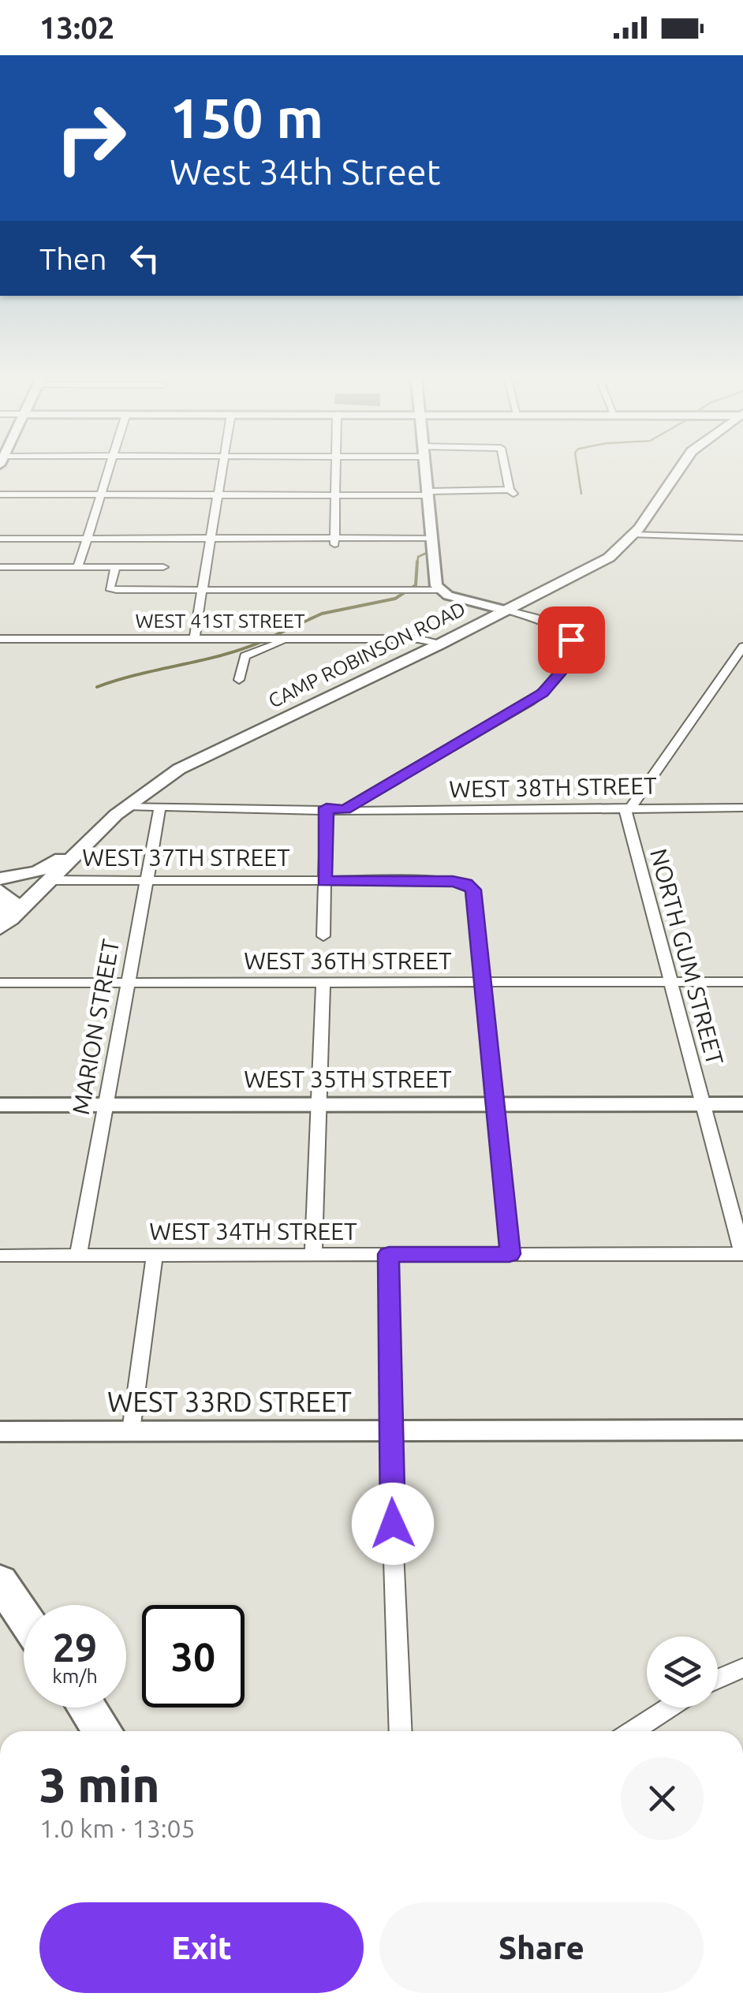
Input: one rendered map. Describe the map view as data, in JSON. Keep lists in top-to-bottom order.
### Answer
{
  "streets": {
    "main road": ["CAMP ROBINSON ROAD", "WEST 37TH STREET"],
    "street": [
      "WEST 41ST STREET",
      "WEST 38TH STREET",
      "NORTH GUM STREET",
      "WEST 36TH STREET",
      "MARION STREET",
      "WEST 35TH STREET",
      "WEST 34TH STREET",
      "WEST 33RD STREET"
    ]
  },
  "crossings": [
    ["WEST 41ST STREET", "CAMP ROBINSON ROAD"],
    ["CAMP ROBINSON ROAD", "WEST 38TH STREET"],
    ["CAMP ROBINSON ROAD", "WEST 37TH STREET"],
    ["WEST 38TH STREET", "NORTH GUM STREET"],
    ["WEST 38TH STREET", "MARION STREET"],
    ["WEST 37TH STREET", "WEST 36TH STREET"],
    ["WEST 37TH STREET", "MARION STREET"],
    ["NORTH GUM STREET", "WEST 36TH STREET"],
    ["NORTH GUM STREET", "WEST 35TH STREET"],
    ["NORTH GUM STREET", "WEST 34TH STREET"],
    ["WEST 36TH STREET", "MARION STREET"],
    ["MARION STREET", "WEST 35TH STREET"],
    ["MARION STREET", "WEST 34TH STREET"]
  ],
  "page": {
    "status": "13:02",
    "turn": ["150 m", "West 34th Street"],
    "then": "Then",
    "speed": "29 km/h",
    "limit": "30",
    "heading": ["3 min", "1.0 km · 13:05"],
    "buttons": ["Exit", "Share"]
  }
}
